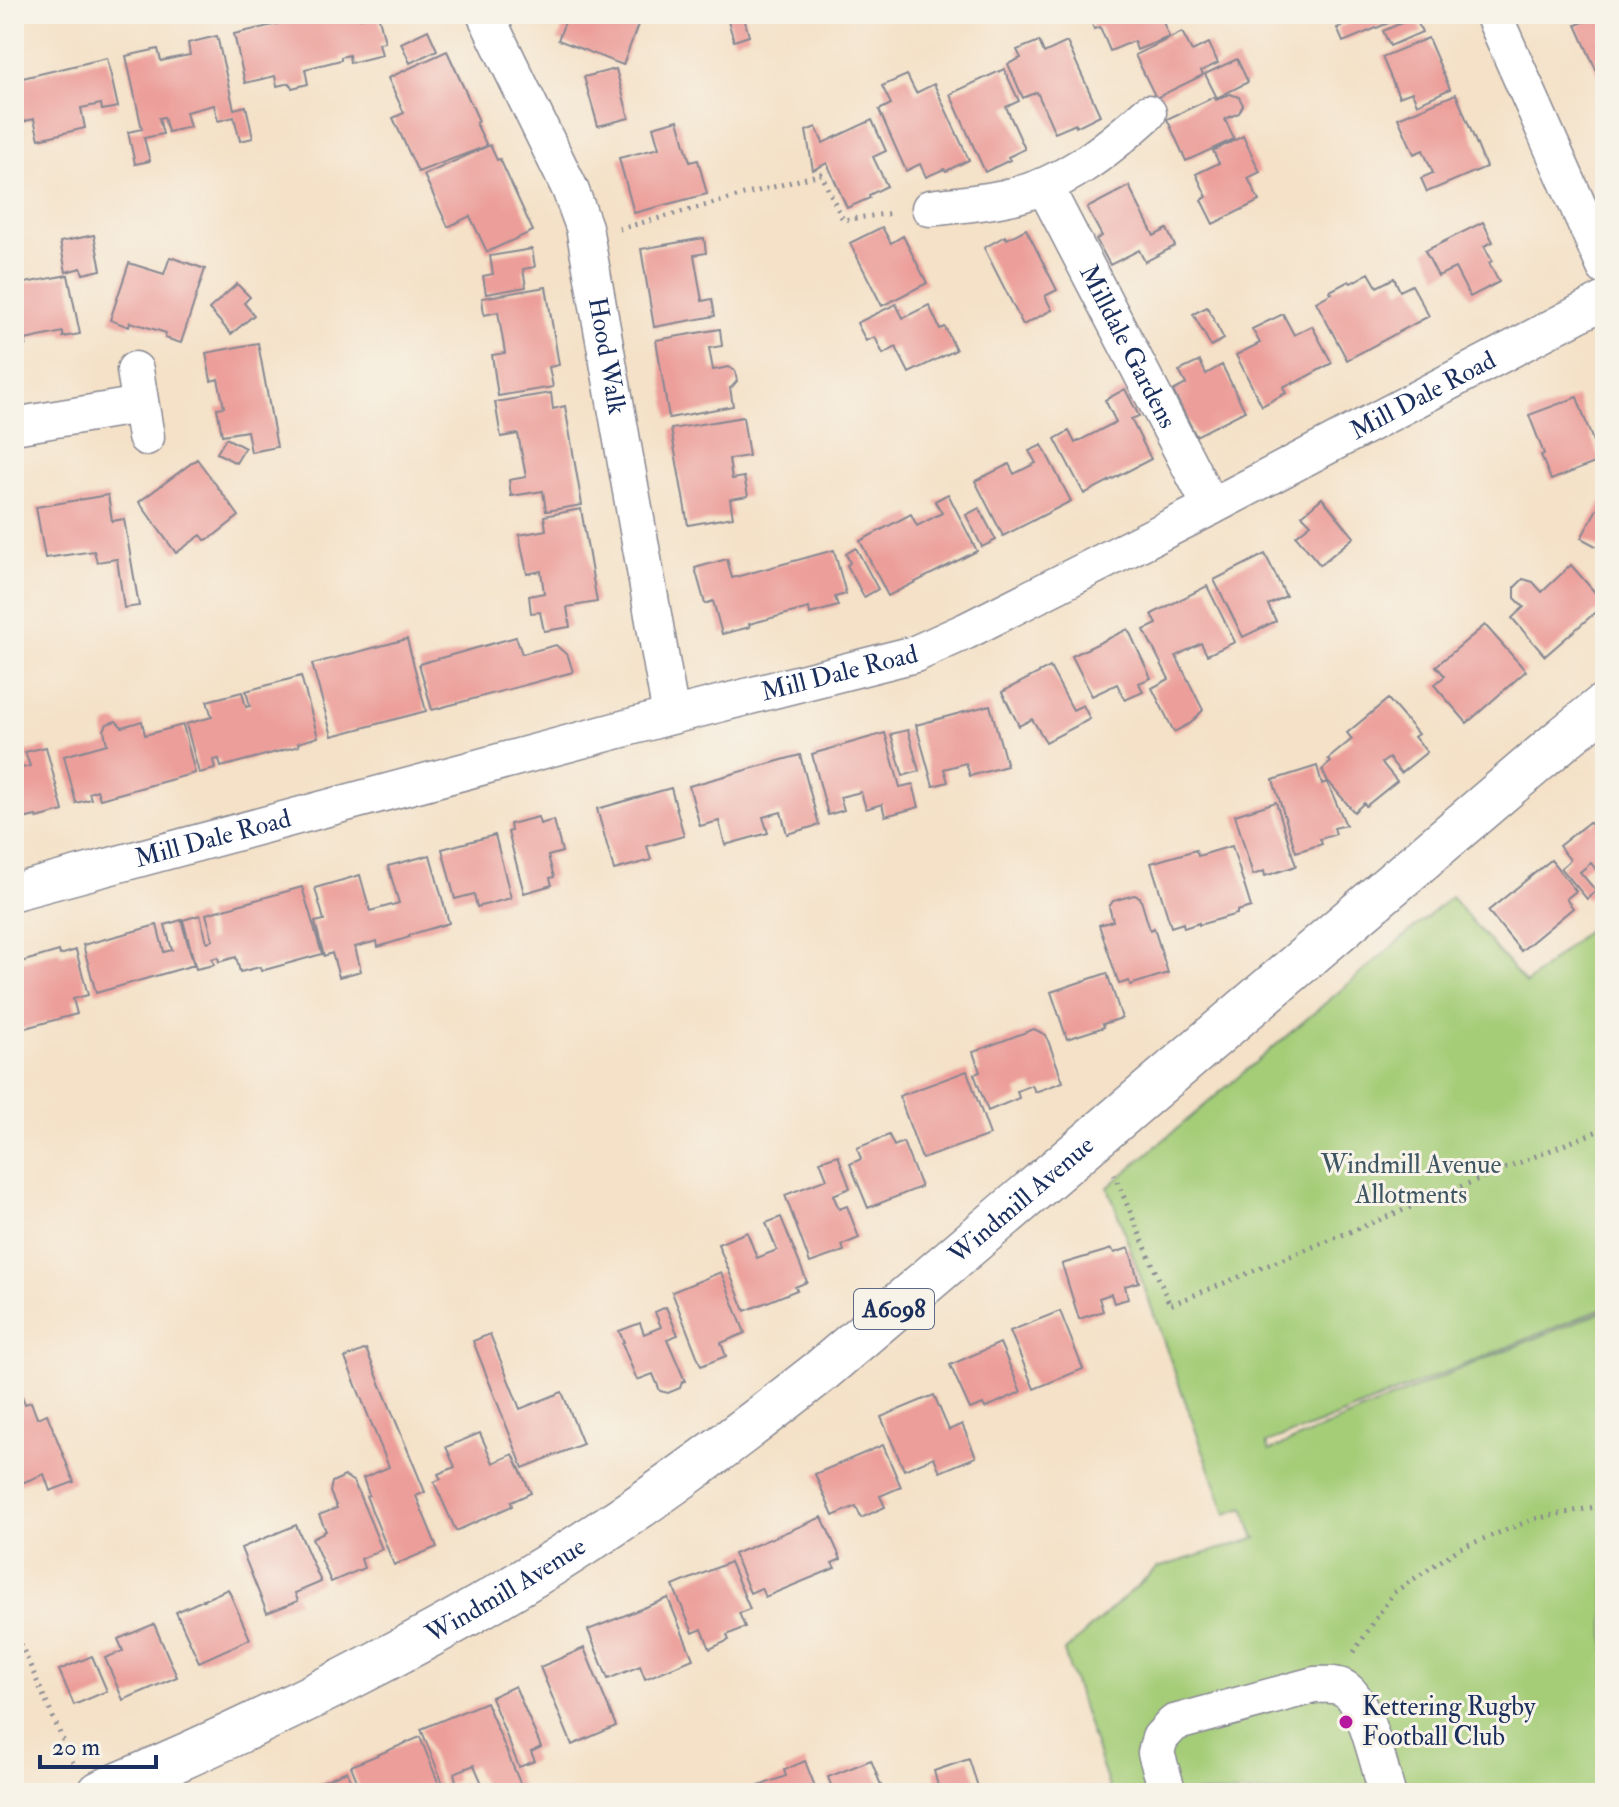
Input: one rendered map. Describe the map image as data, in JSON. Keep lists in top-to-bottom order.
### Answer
{
  "streets": {
    "main road": ["Windmill Avenue", "A6098"],
    "street": ["Milldale Gardens", "Hood Walk", "Mill Dale Road"]
  },
  "crossings": [
    ["Milldale Gardens", "Mill Dale Road"],
    ["Hood Walk", "Mill Dale Road"]
  ],
  "parks": ["Windmill Avenue Allotments"],
  "places": ["Kettering Rugby Football Club"],
  "scale_bar": "20 m"
}
